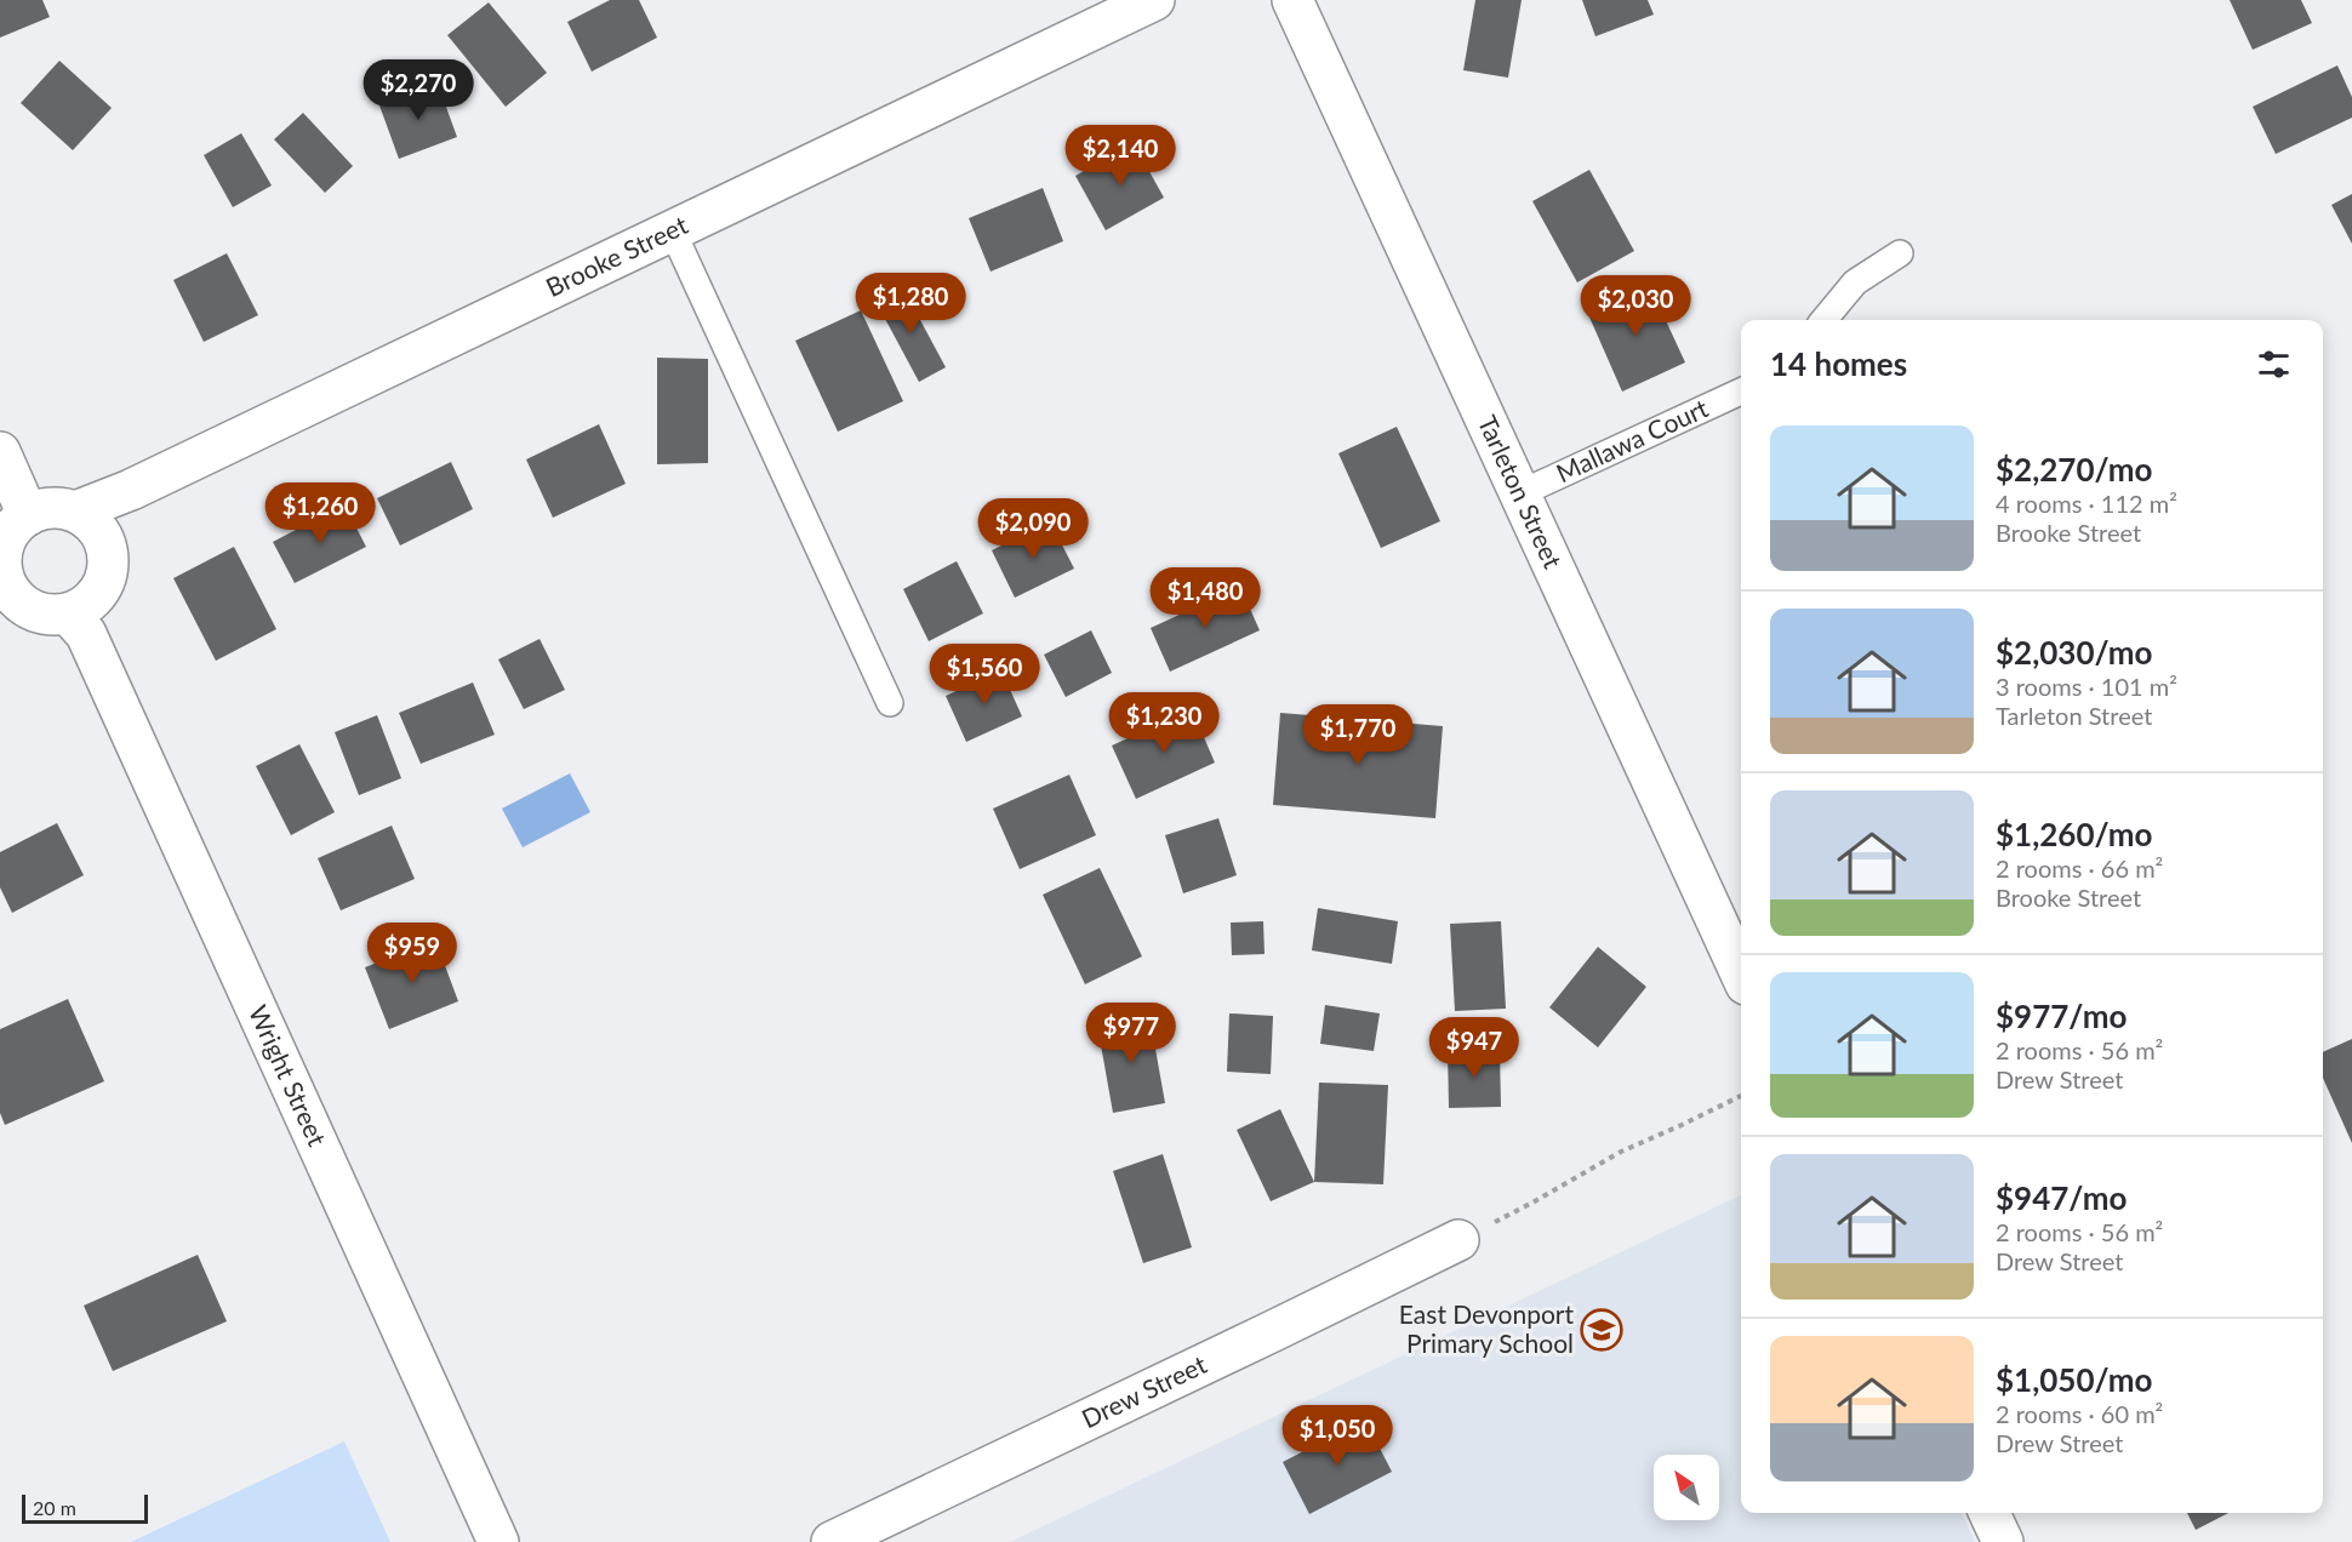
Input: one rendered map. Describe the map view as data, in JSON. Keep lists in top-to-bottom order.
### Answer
{
  "streets": {
    "street": [
      "Brooke Street",
      "Tarleton Street",
      "Wright Street",
      "Drew Street"
    ],
    "lane": ["Mallawa Court"]
  },
  "crossings": [
    ["Brooke Street", "Wright Street"],
    ["Mallawa Court", "Tarleton Street"]
  ],
  "places": {
    "school or university": ["East Devonport Primary School"]
  },
  "scale_bar": "20 m",
  "north": "top left",
  "page": {
    "price": [
      "$2,270",
      "$2,140",
      "$1,280",
      "$2,030",
      "$1,260",
      "$2,090",
      "$1,480",
      "$1,560",
      "$1,230",
      "$1,770",
      "$959",
      "$977",
      "$947",
      "$1,050"
    ],
    "heading": "14 homes",
    "list": [
      {
        "name": "$2,270/mo",
        "note": "4 rooms · 112 m² · Brooke Street"
      },
      {
        "name": "$2,030/mo",
        "note": "3 rooms · 101 m² · Tarleton Street"
      },
      {
        "name": "$1,260/mo",
        "note": "2 rooms · 66 m² · Brooke Street"
      },
      {
        "name": "$977/mo",
        "note": "2 rooms · 56 m² · Drew Street"
      },
      {
        "name": "$947/mo",
        "note": "2 rooms · 56 m² · Drew Street"
      },
      {
        "name": "$1,050/mo",
        "note": "2 rooms · 60 m² · Drew Street"
      }
    ],
    "scale": "20 m"
  }
}
